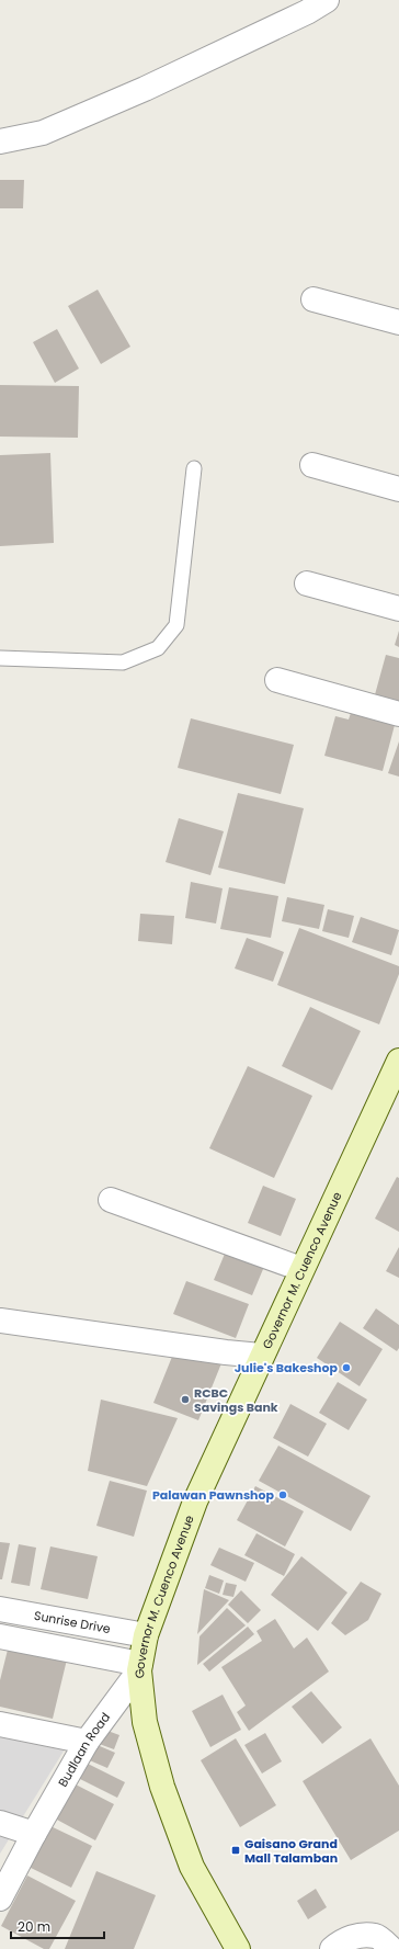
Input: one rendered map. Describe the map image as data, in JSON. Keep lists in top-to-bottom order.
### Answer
{
  "streets": {
    "main road": ["Governor M. Cuenco Avenue"],
    "street": ["Sunrise Drive", "Budlaan Road"]
  },
  "crossings": [
    ["Governor M. Cuenco Avenue", "Sunrise Drive"],
    ["Governor M. Cuenco Avenue", "Budlaan Road"]
  ],
  "places": {
    "other": ["Julie's Bakeshop", "RCBC Savings Bank", "Palawan Pawnshop"],
    "transit": ["Gaisano Grand Mall Talamban"]
  },
  "scale_bar": "20 m"
}
